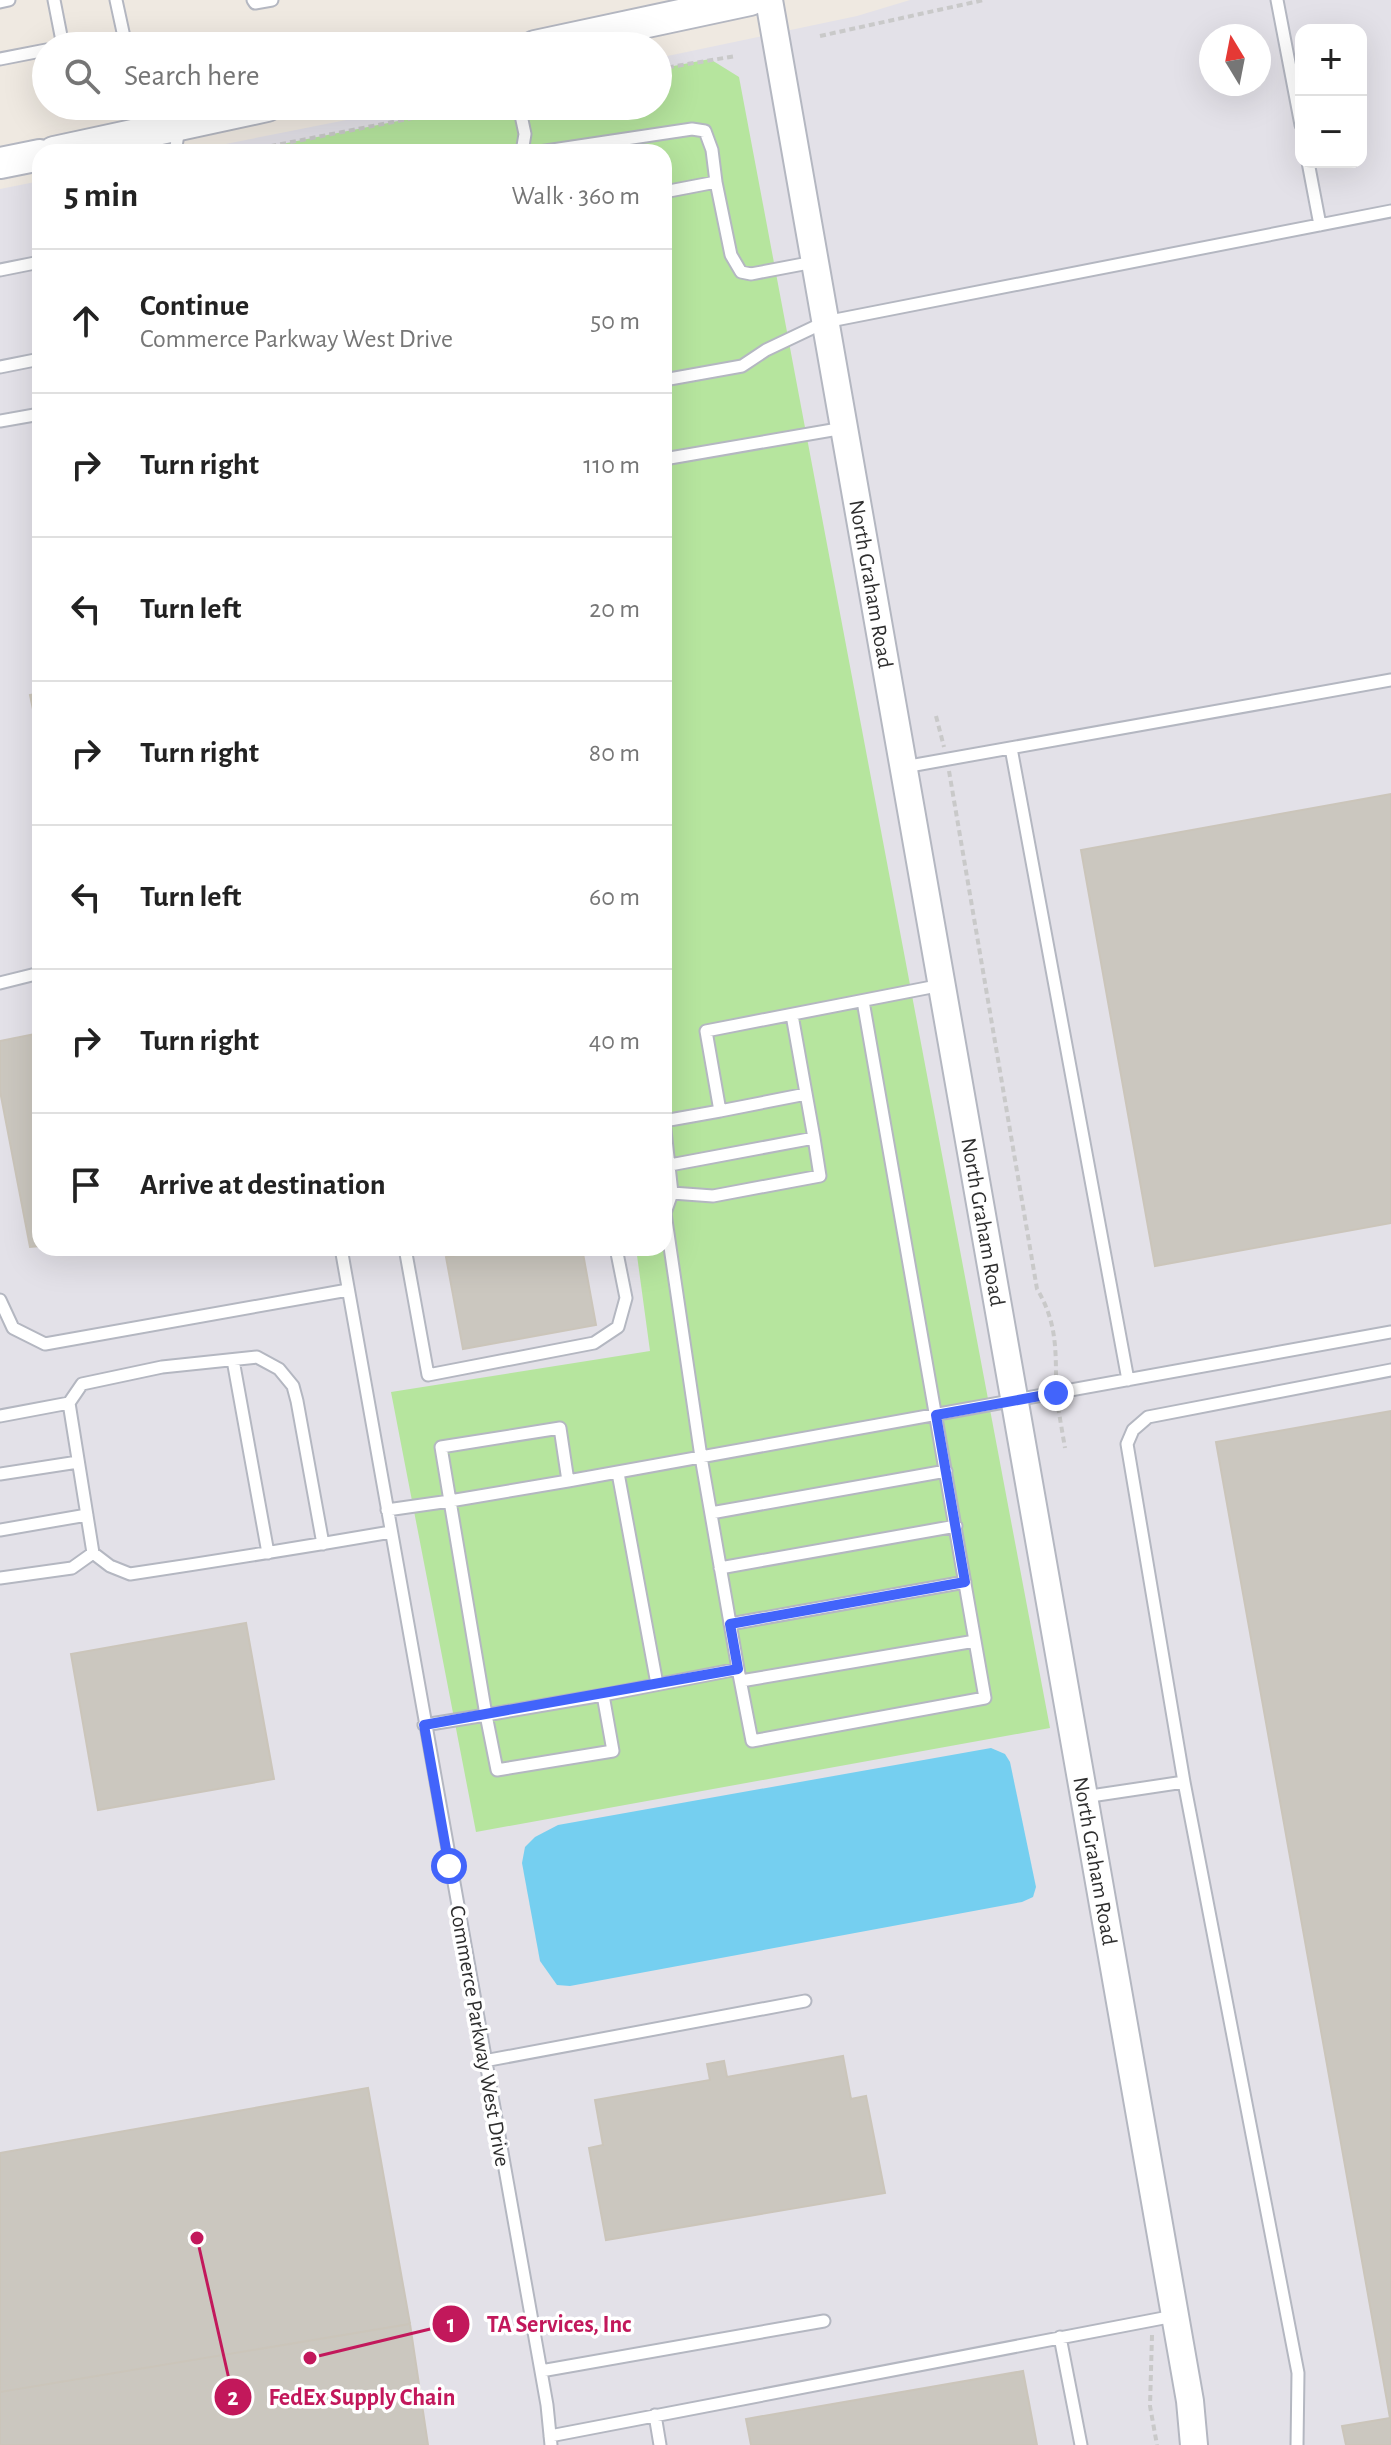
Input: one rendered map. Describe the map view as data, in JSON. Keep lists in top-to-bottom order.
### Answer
{
  "streets": {
    "street": ["North Graham Road"],
    "lane": ["Commerce Parkway West Drive"]
  },
  "places": ["FedEx Supply Chain", "TA Services, Inc"],
  "north": "top",
  "page": {
    "map_buttons": ["+", "−"],
    "search": "Search here",
    "heading": ["5 min", "Walk · 360 m"],
    "list": [
      ["Continue", "Commerce Parkway West Drive", "50 m"],
      ["Turn right", "110 m"],
      ["Turn left", "20 m"],
      ["Turn right", "80 m"],
      ["Turn left", "60 m"],
      ["Turn right", "40 m"],
      "Arrive at destination"
    ]
  }
}
